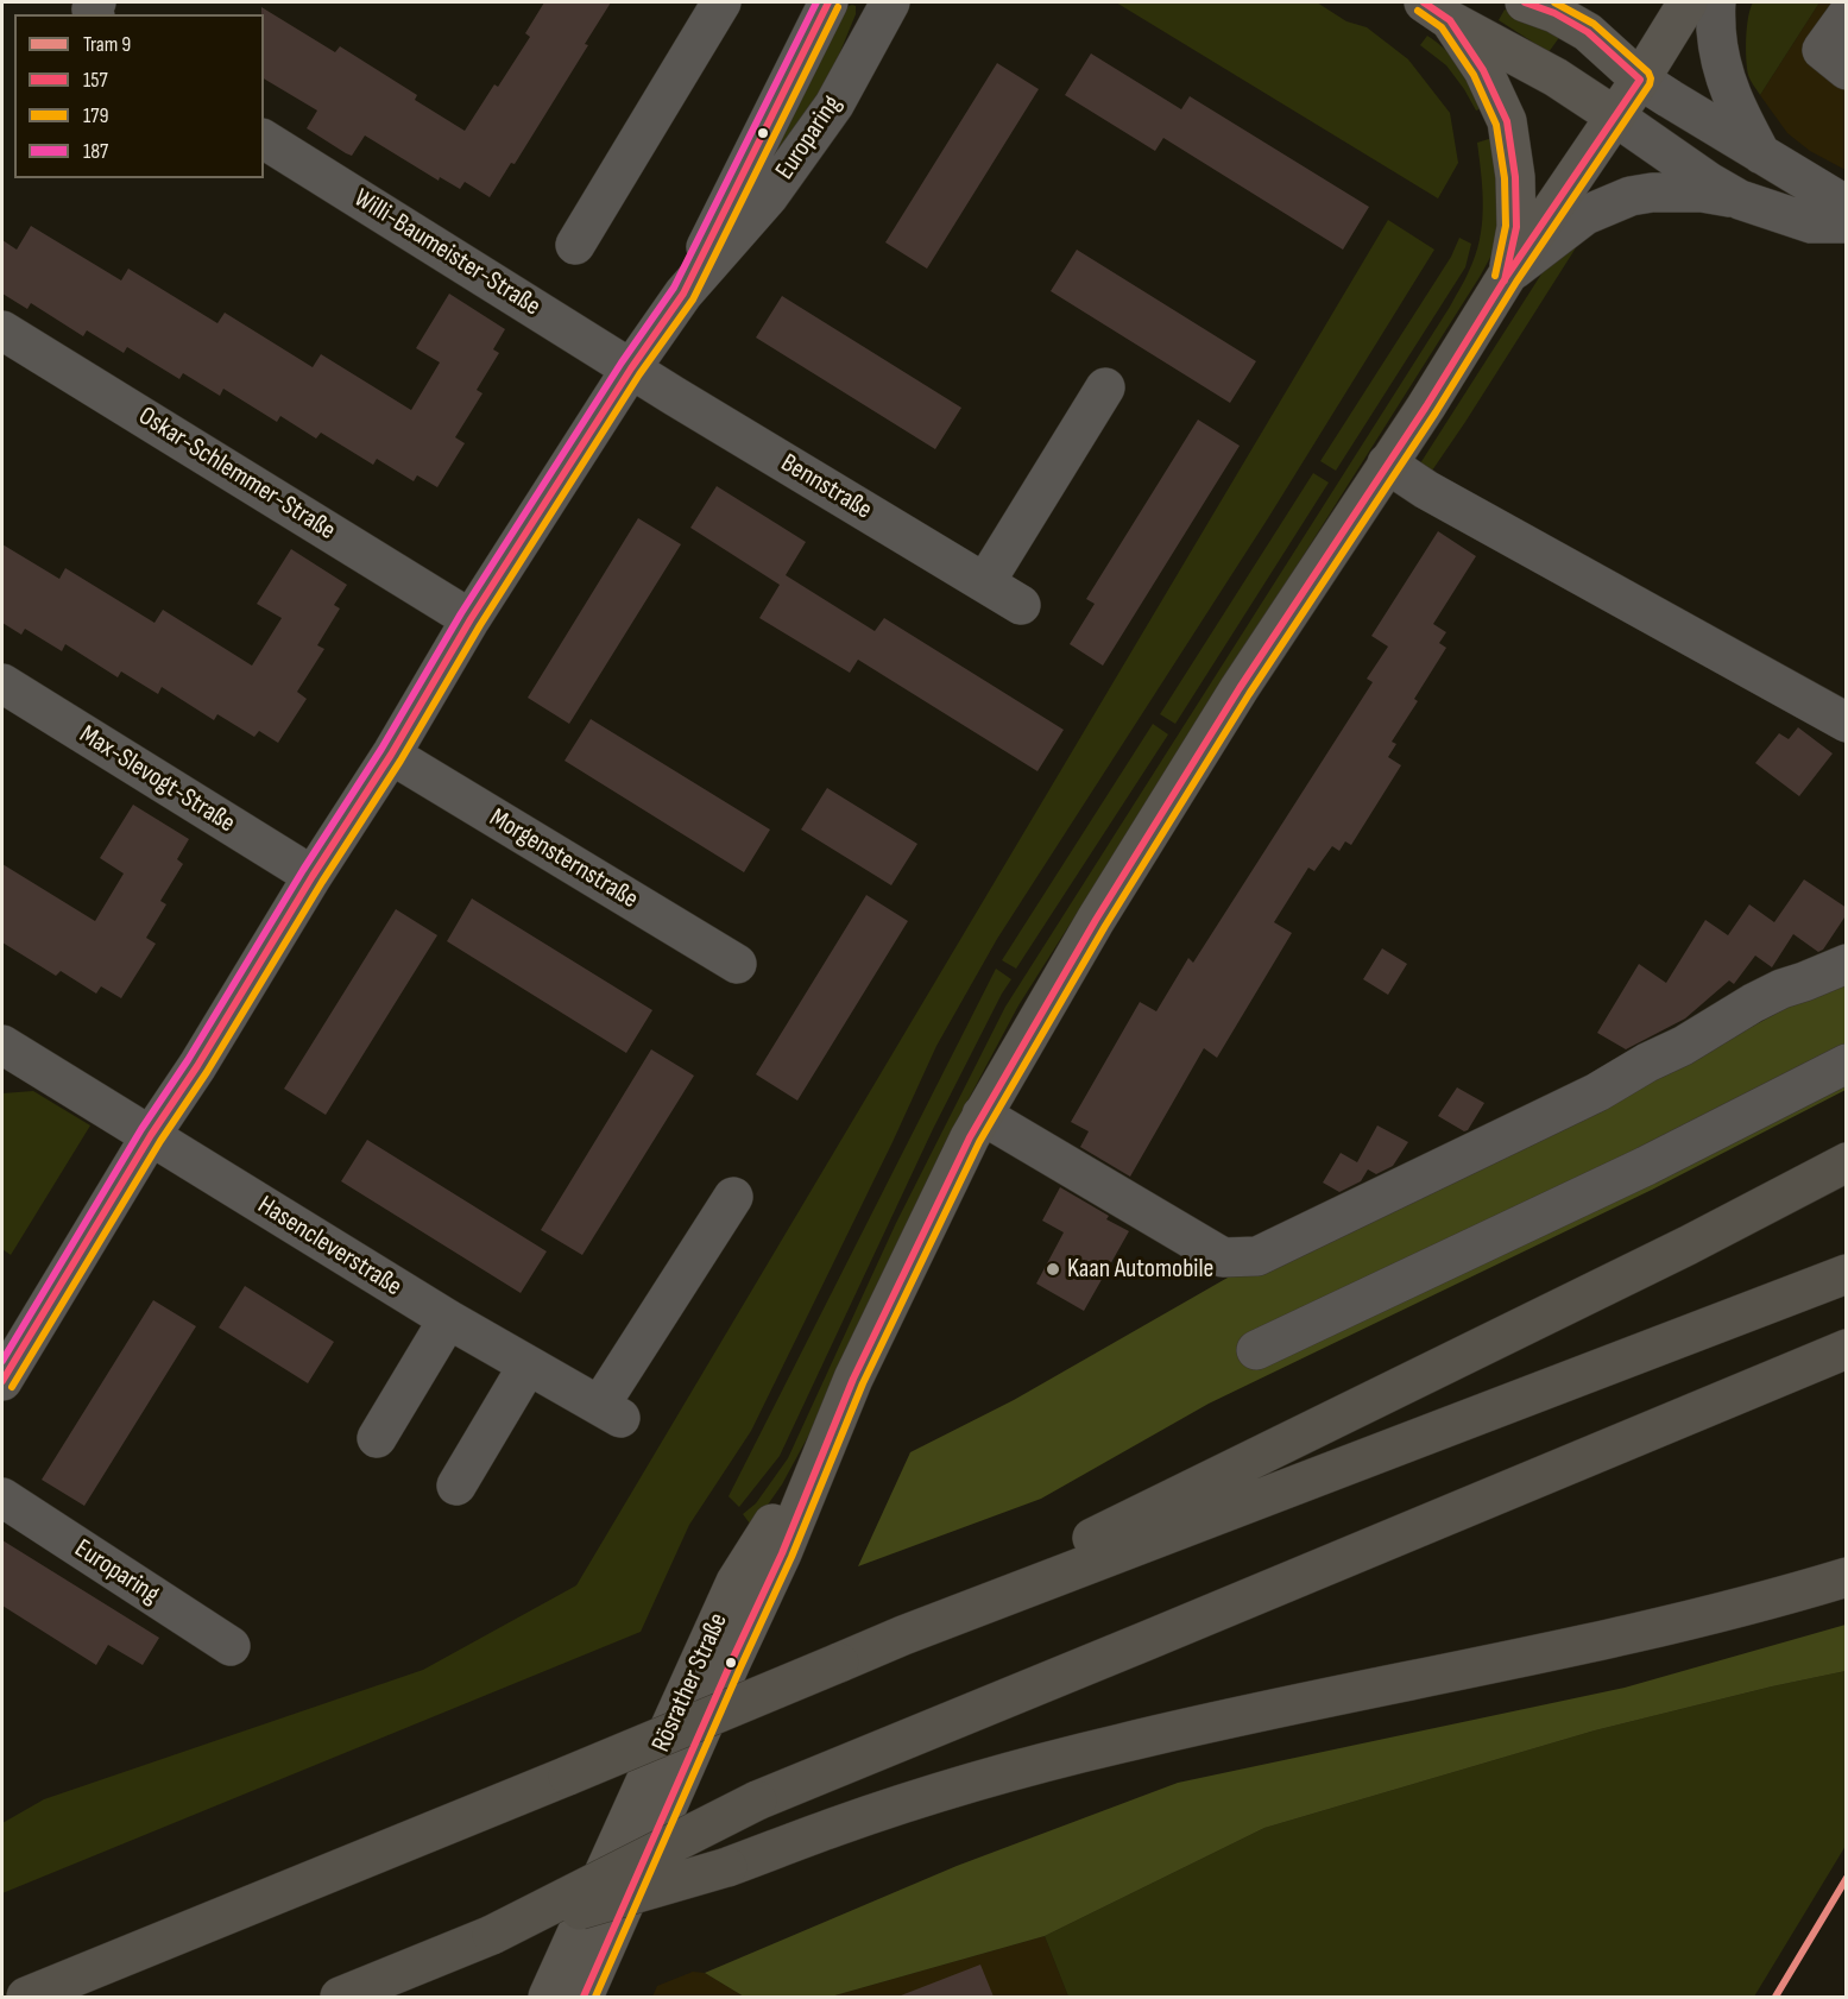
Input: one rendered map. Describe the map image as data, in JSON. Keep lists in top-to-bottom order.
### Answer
{
  "streets": {
    "main road": ["Rösrather Straße"],
    "street": [
      "Europaring",
      "Willi-Baumeister-Straße",
      "Oskar-Schlemmer-Straße",
      "Bennstraße",
      "Max-Slevogt-Straße",
      "Morgensternstraße",
      "Hasencleverstraße"
    ]
  },
  "crossings": [
    ["Europaring", "Willi-Baumeister-Straße"],
    ["Europaring", "Oskar-Schlemmer-Straße"],
    ["Europaring", "Bennstraße"],
    ["Europaring", "Max-Slevogt-Straße"],
    ["Europaring", "Morgensternstraße"],
    ["Europaring", "Hasencleverstraße"],
    ["Willi-Baumeister-Straße", "Bennstraße"]
  ],
  "places": ["Kaan Automobile"],
  "lines": [
    "transit line 157",
    "transit line 179",
    "transit line 187",
    "tram line 9"
  ],
  "legend": [
    "Tram 9",
    "157",
    "179",
    "187"
  ]
}
